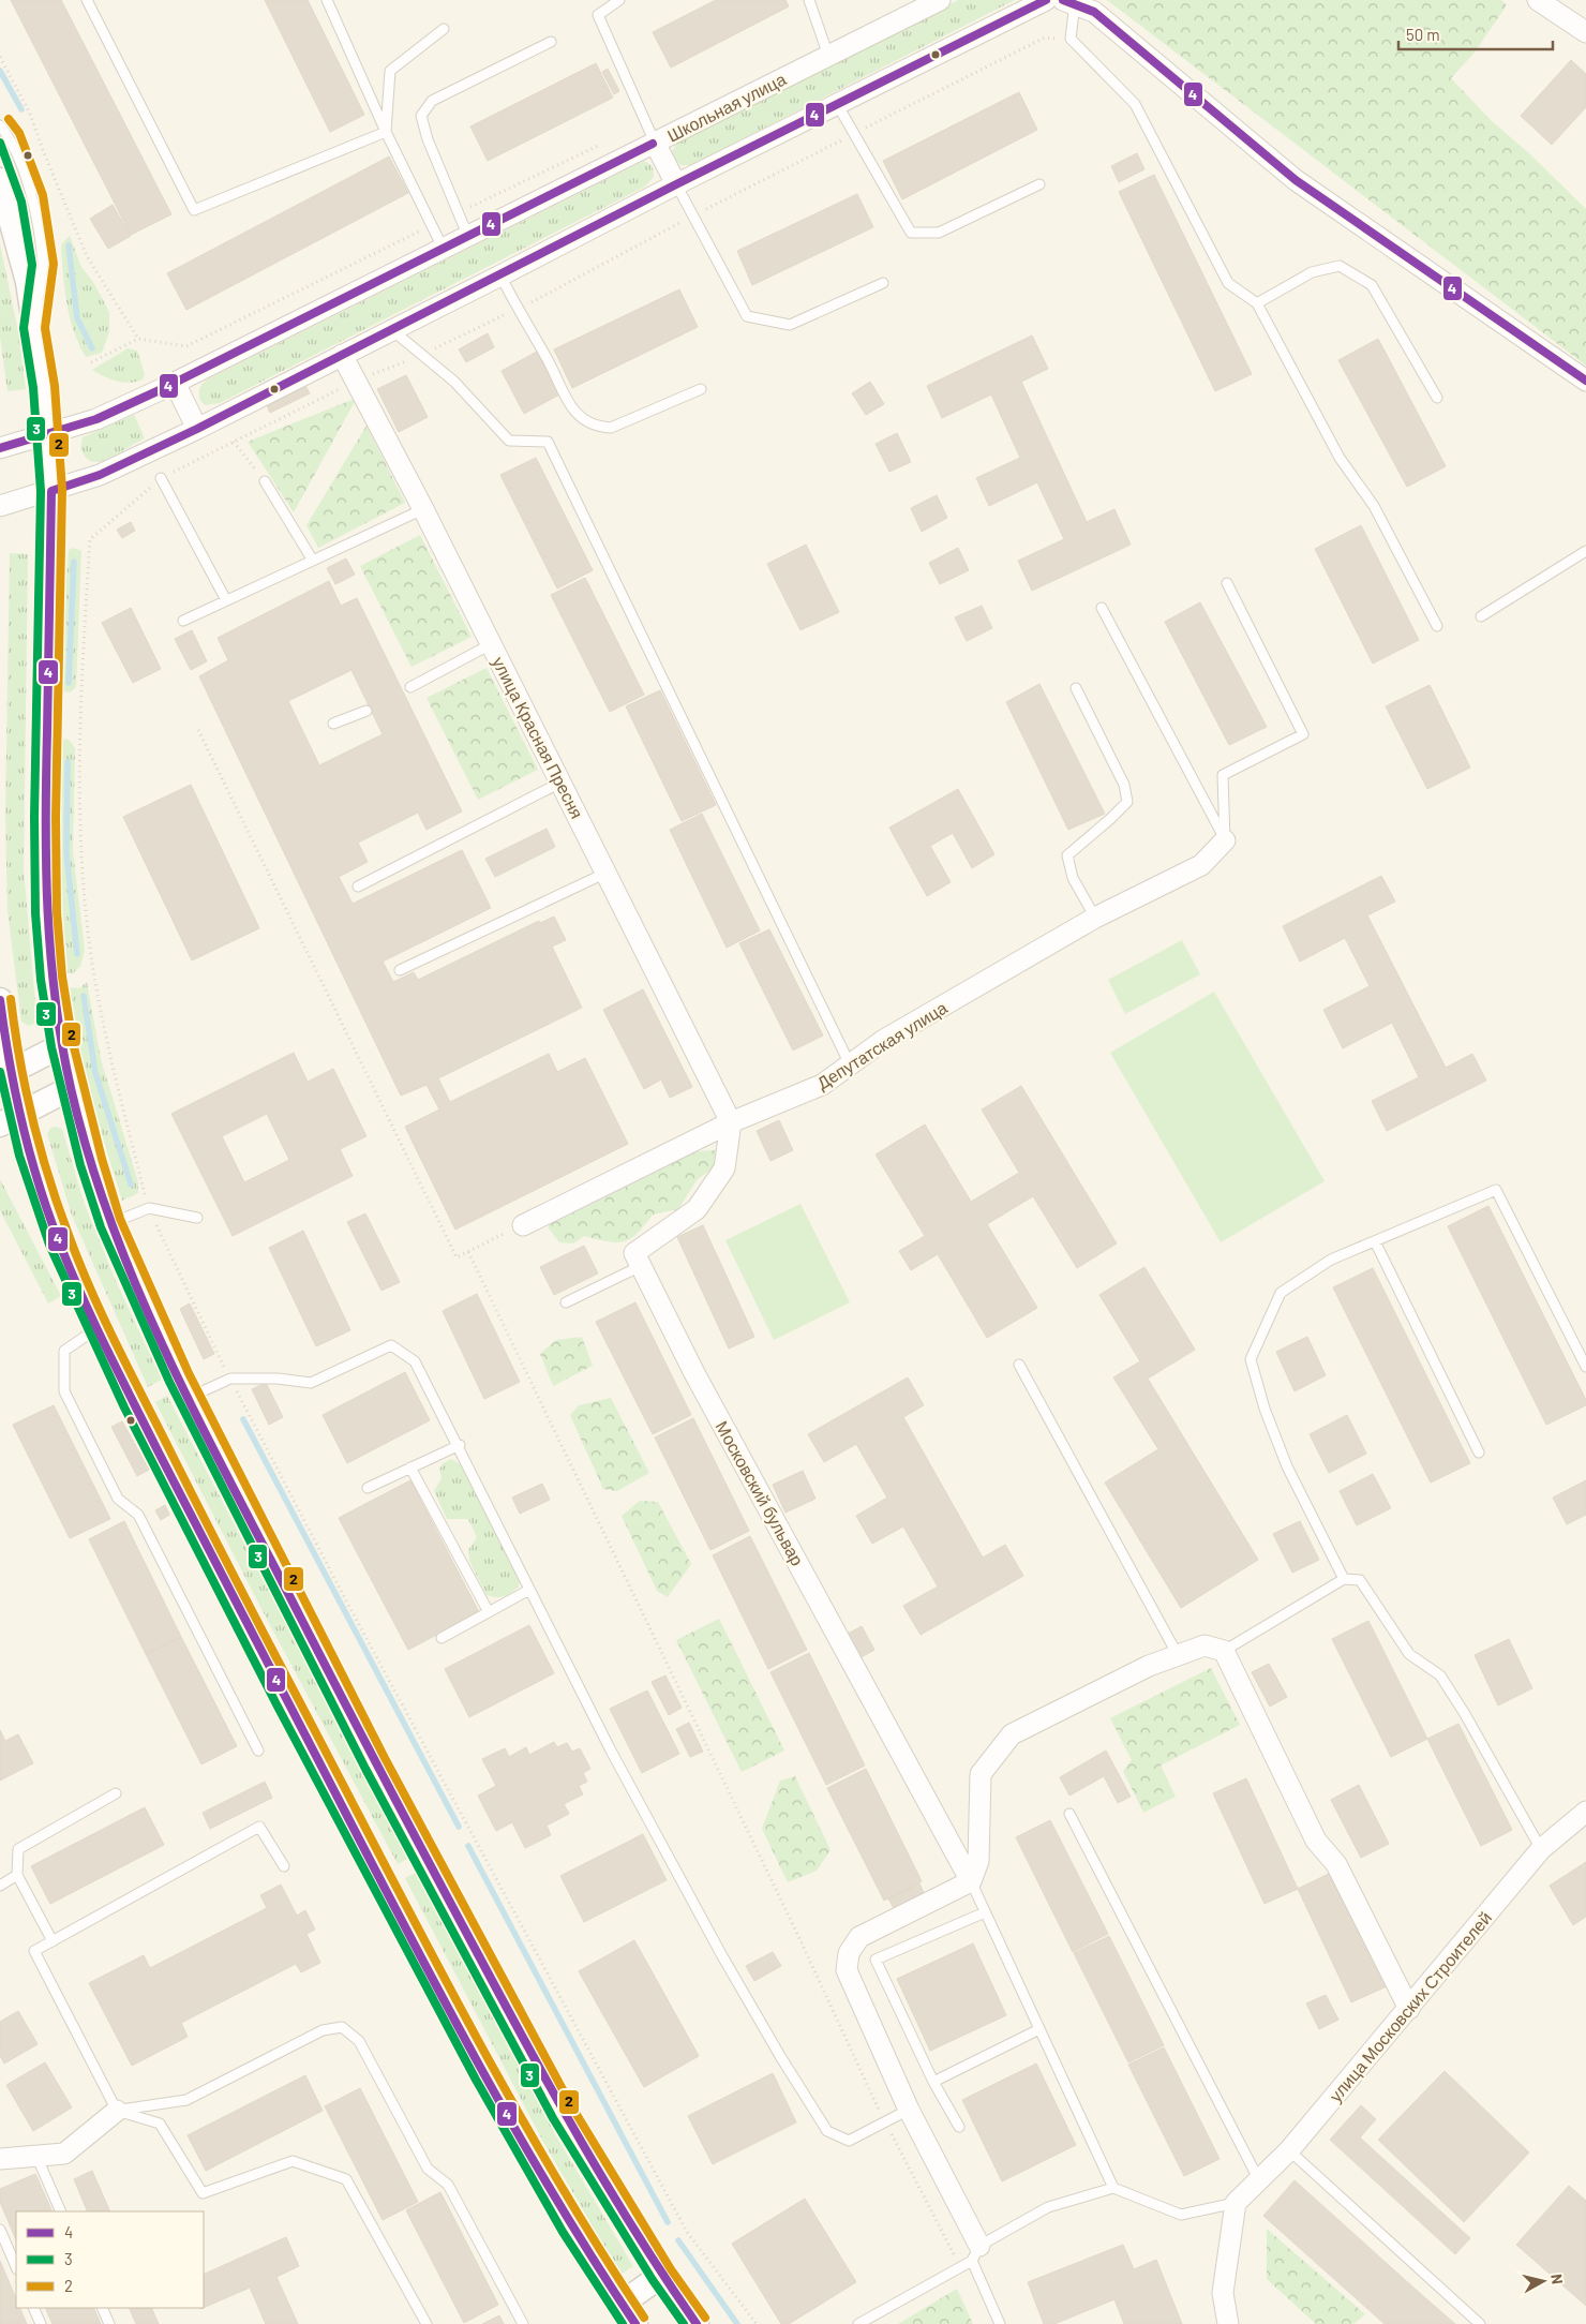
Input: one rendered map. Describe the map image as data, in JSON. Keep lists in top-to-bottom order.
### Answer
{
  "streets": {
    "street": [
      "Школьная улица",
      "улица Красная Пресня",
      "Депутатская улица",
      "Московский бульвар",
      "улица Московских Строителей"
    ]
  },
  "crossings": [
    ["улица Красная Пресня", "Депутатская улица"]
  ],
  "lines": ["transit line 4", "transit line 2", "transit line 3"],
  "legend": ["4", "3", "2"],
  "scale_bar": "50 m",
  "north": "right"
}
